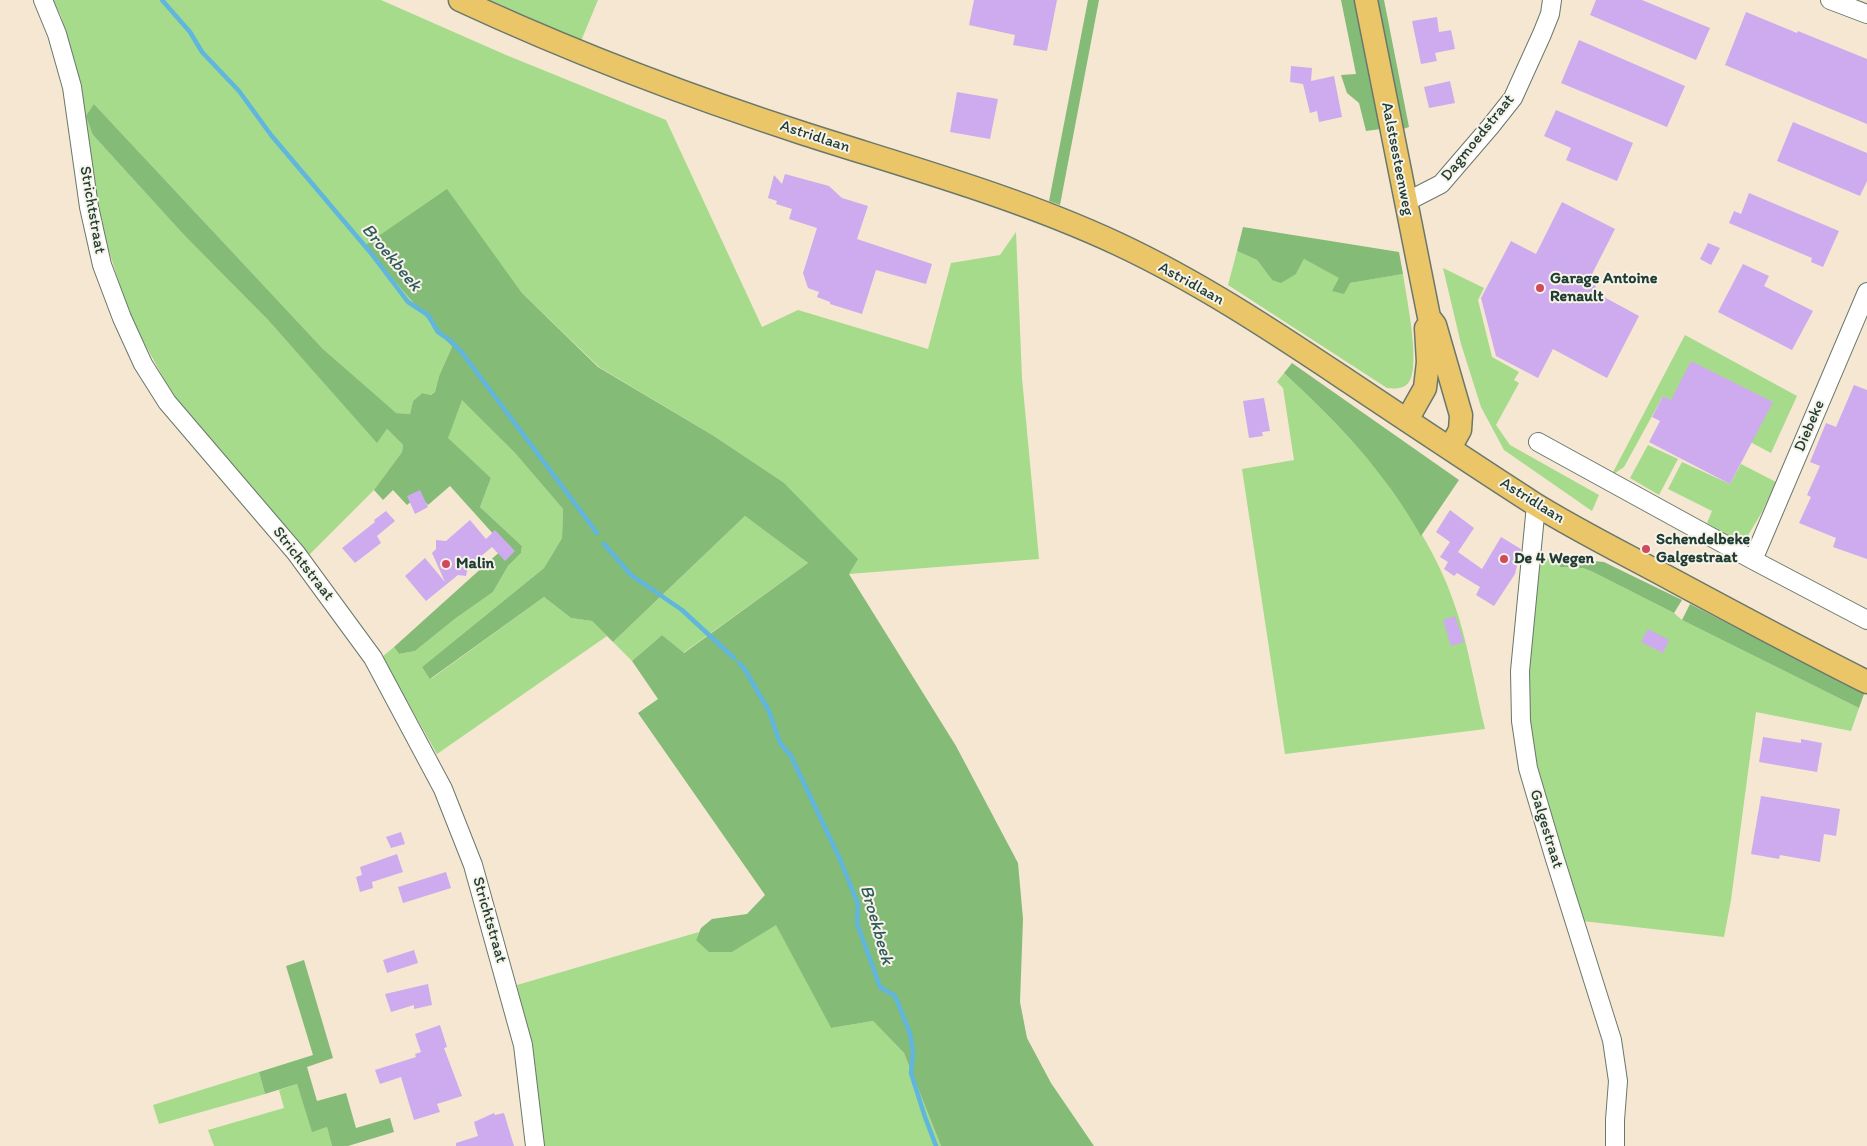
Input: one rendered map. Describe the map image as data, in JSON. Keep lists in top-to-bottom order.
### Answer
{
  "streets": {
    "main road": ["Astridlaan", "Aalstsesteenweg"],
    "street": [
      "Dagmoedstraat",
      "Strichtstraat",
      "Diebeke",
      "Galgestraat"
    ]
  },
  "crossings": [
    ["Astridlaan", "Aalstsesteenweg"],
    ["Astridlaan", "Galgestraat"],
    ["Dagmoedstraat", "Aalstsesteenweg"]
  ],
  "water": ["Broekbeek"],
  "places": [
    "Garage Antoine Renault",
    "Schendelbeke Galgestraat",
    "De 4 Wegen",
    "Malin"
  ]
}
